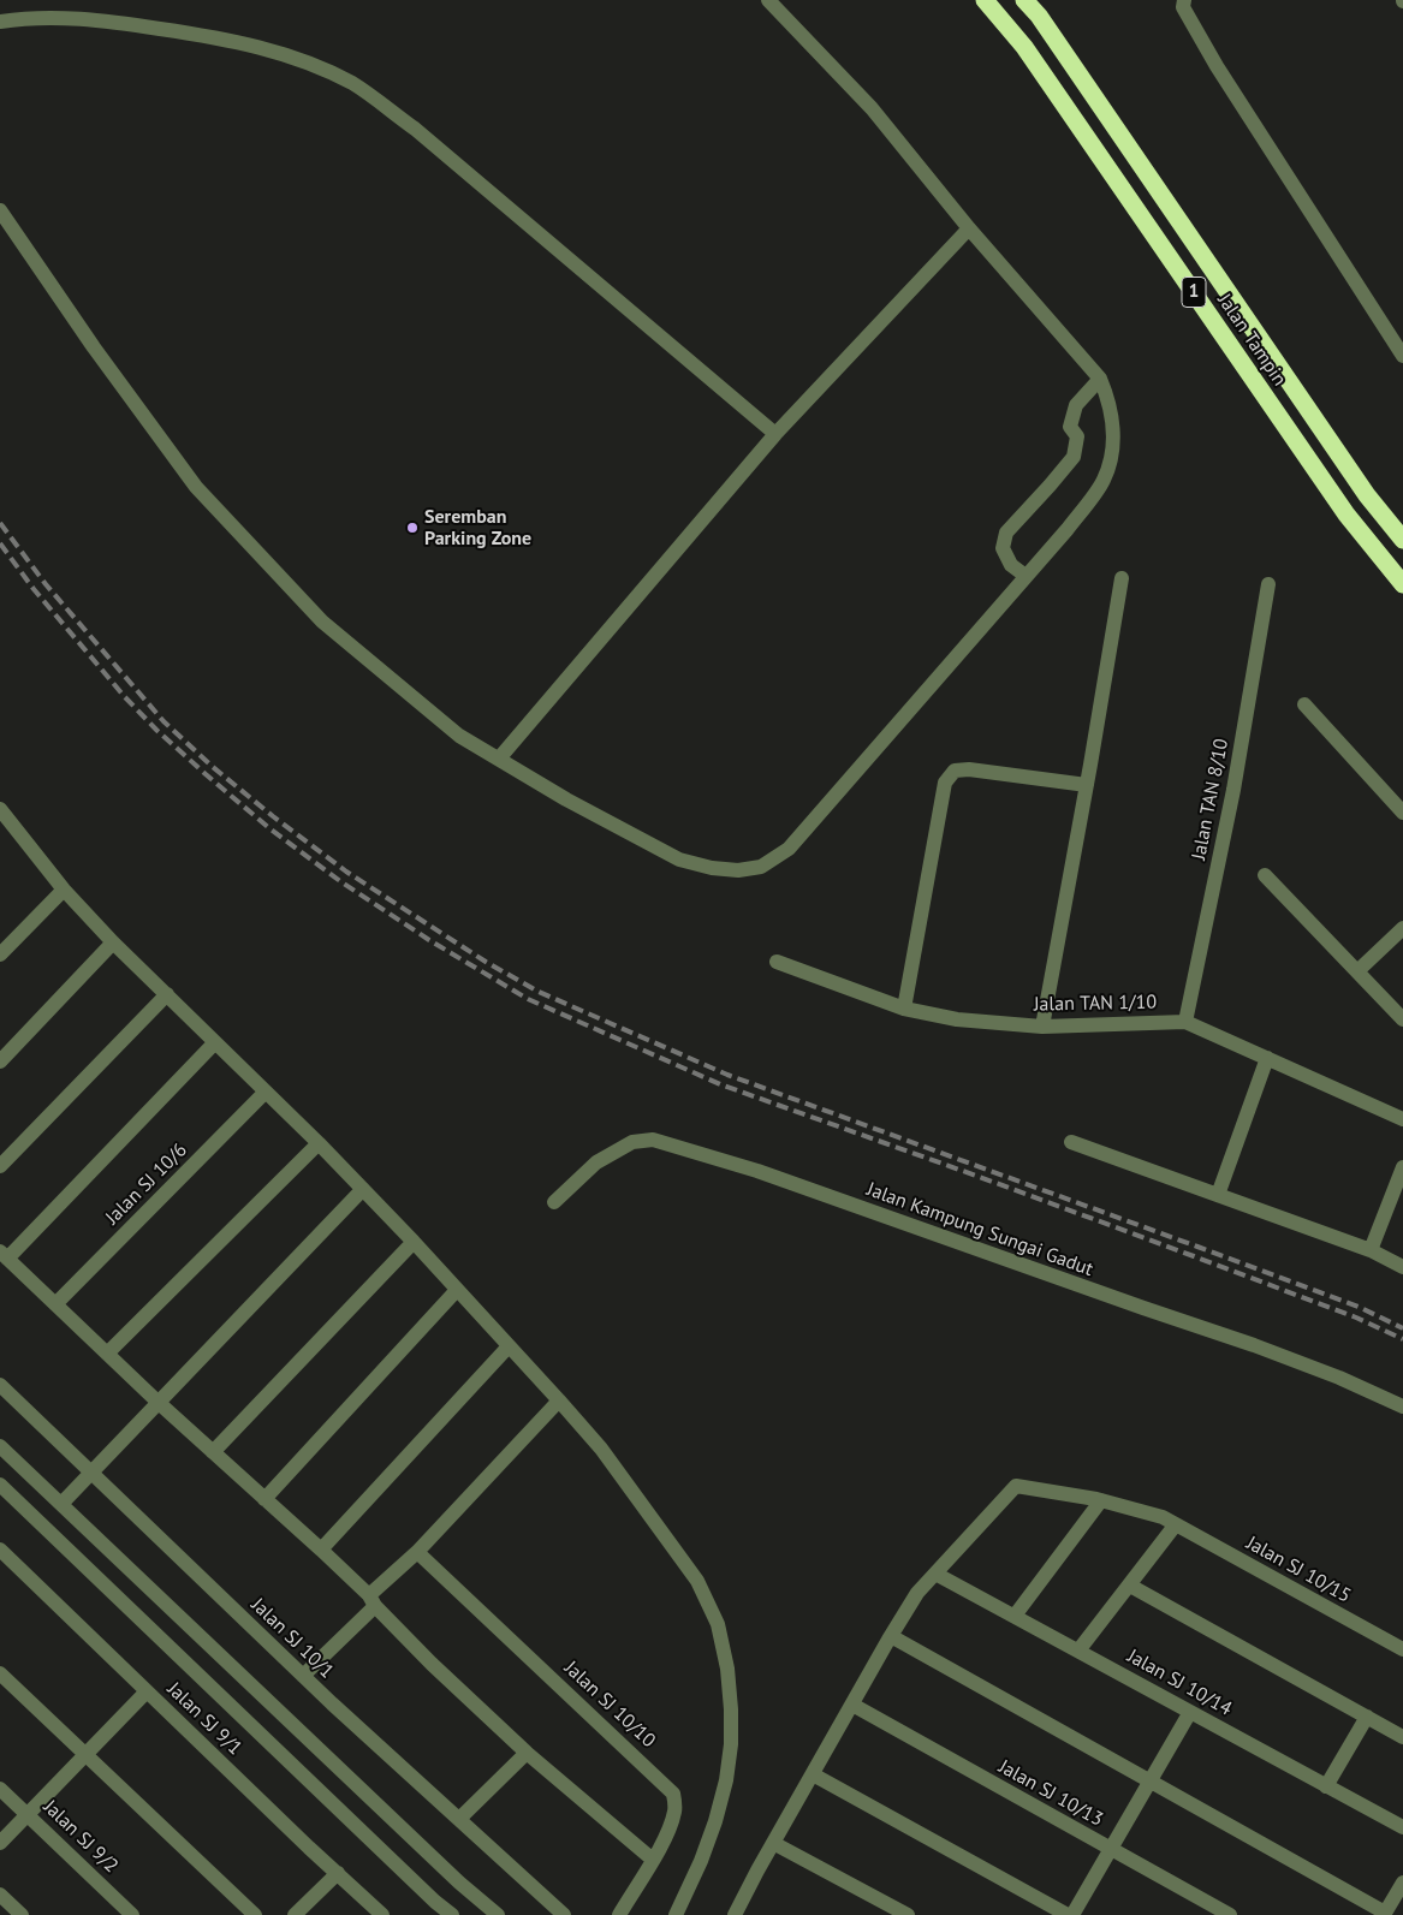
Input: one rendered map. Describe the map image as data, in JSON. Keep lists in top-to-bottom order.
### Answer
{
  "streets": {
    "highway": ["1", "Jalan Tampin"],
    "street": [
      "Jalan TAN 8/10",
      "Jalan TAN 1/10",
      "Jalan SJ 10/6",
      "Jalan Kampung Sungai Gadut",
      "Jalan SJ 10/15",
      "Jalan SJ 10/1",
      "Jalan SJ 10/14",
      "Jalan SJ 10/10",
      "Jalan SJ 9/1",
      "Jalan SJ 10/13",
      "Jalan SJ 9/2"
    ]
  },
  "crossings": [
    ["Jalan TAN 8/10", "Jalan TAN 1/10"],
    ["Jalan SJ 10/15", "Jalan SJ 10/14"]
  ],
  "places": ["Seremban Parking Zone"]
}
